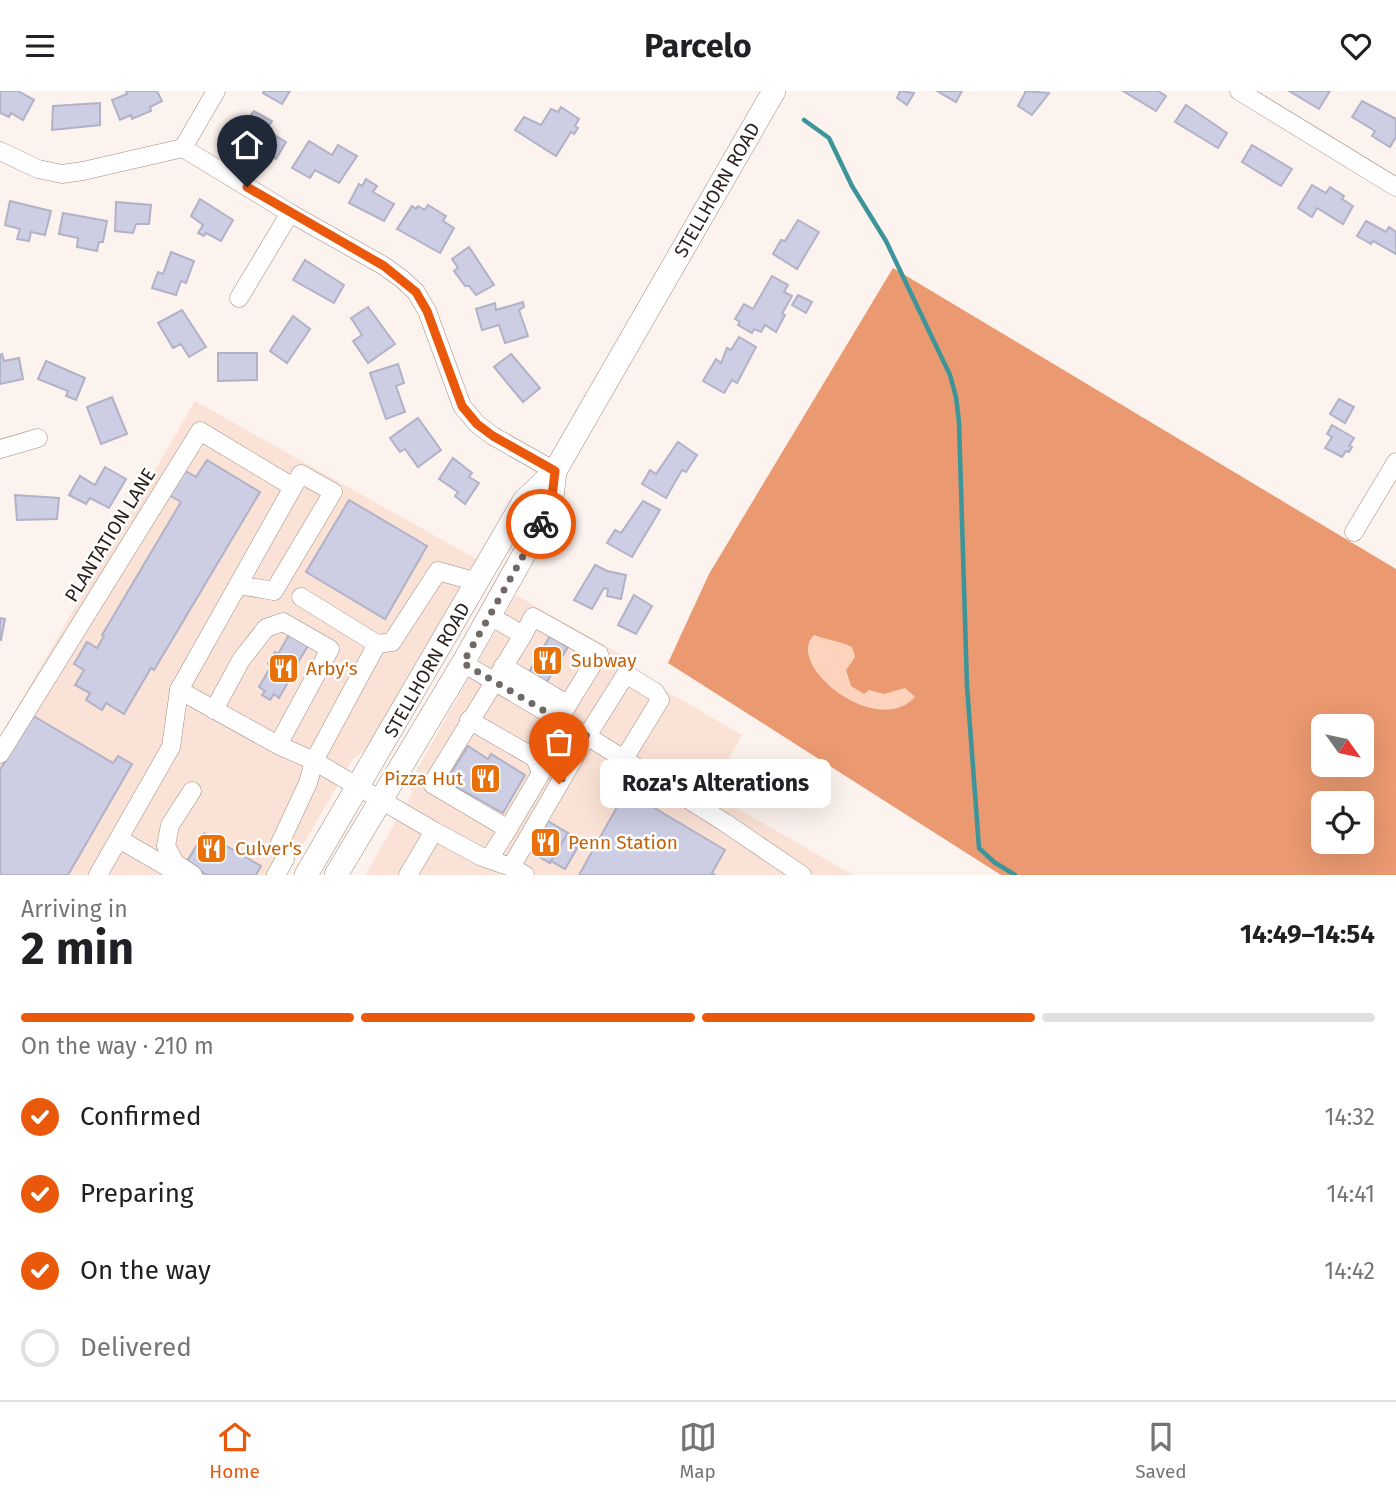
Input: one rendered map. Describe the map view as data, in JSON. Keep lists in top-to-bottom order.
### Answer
{
  "streets": {
    "main road": ["STELLHORN ROAD"],
    "street": ["PLANTATION LANE"]
  },
  "places": {
    "restaurant": [
      "Subway",
      "Arby's",
      "Pizza Hut",
      "Penn Station",
      "Culver's"
    ],
    "other": ["Roza's Alterations"]
  },
  "north": "bottom right",
  "page": {
    "header": "Parcelo",
    "bubble": "Roza's Alterations",
    "heading": ["2 min", "Arriving in", "14:49–14:54"],
    "bar": "On the way · 210 m",
    "list": [
      ["Confirmed", "14:32"],
      ["Preparing", "14:41"],
      ["On the way", "14:42"],
      "Delivered"
    ],
    "tabs": ["Home", "Map", "Saved"]
  }
}
